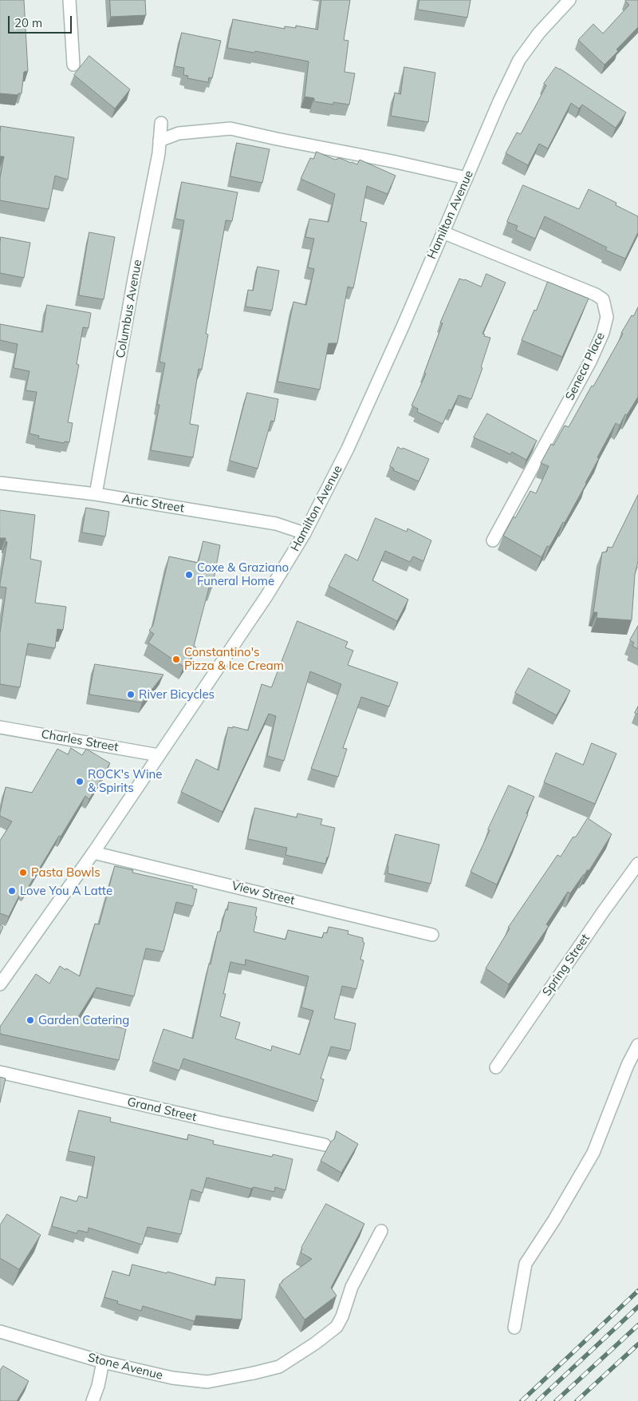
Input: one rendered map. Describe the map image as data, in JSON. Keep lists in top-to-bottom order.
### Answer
{
  "streets": {
    "street": [
      "Hamilton Avenue",
      "Columbus Avenue",
      "Seneca Place",
      "Artic Street",
      "Charles Street",
      "View Street",
      "Spring Street",
      "Grand Street",
      "Stone Avenue"
    ]
  },
  "crossings": [
    ["Hamilton Avenue", "Seneca Place"],
    ["Hamilton Avenue", "Artic Street"],
    ["Hamilton Avenue", "Charles Street"],
    ["Hamilton Avenue", "View Street"],
    ["Columbus Avenue", "Artic Street"]
  ],
  "places": [
    "Coxe & Graziano Funeral Home",
    "Constantino's Pizza & Ice Cream",
    "River Bicycles",
    "ROCK's Wine & Spirits",
    "Pasta Bowls",
    "Love You A Latte",
    "Garden Catering"
  ],
  "scale_bar": "20 m"
}
